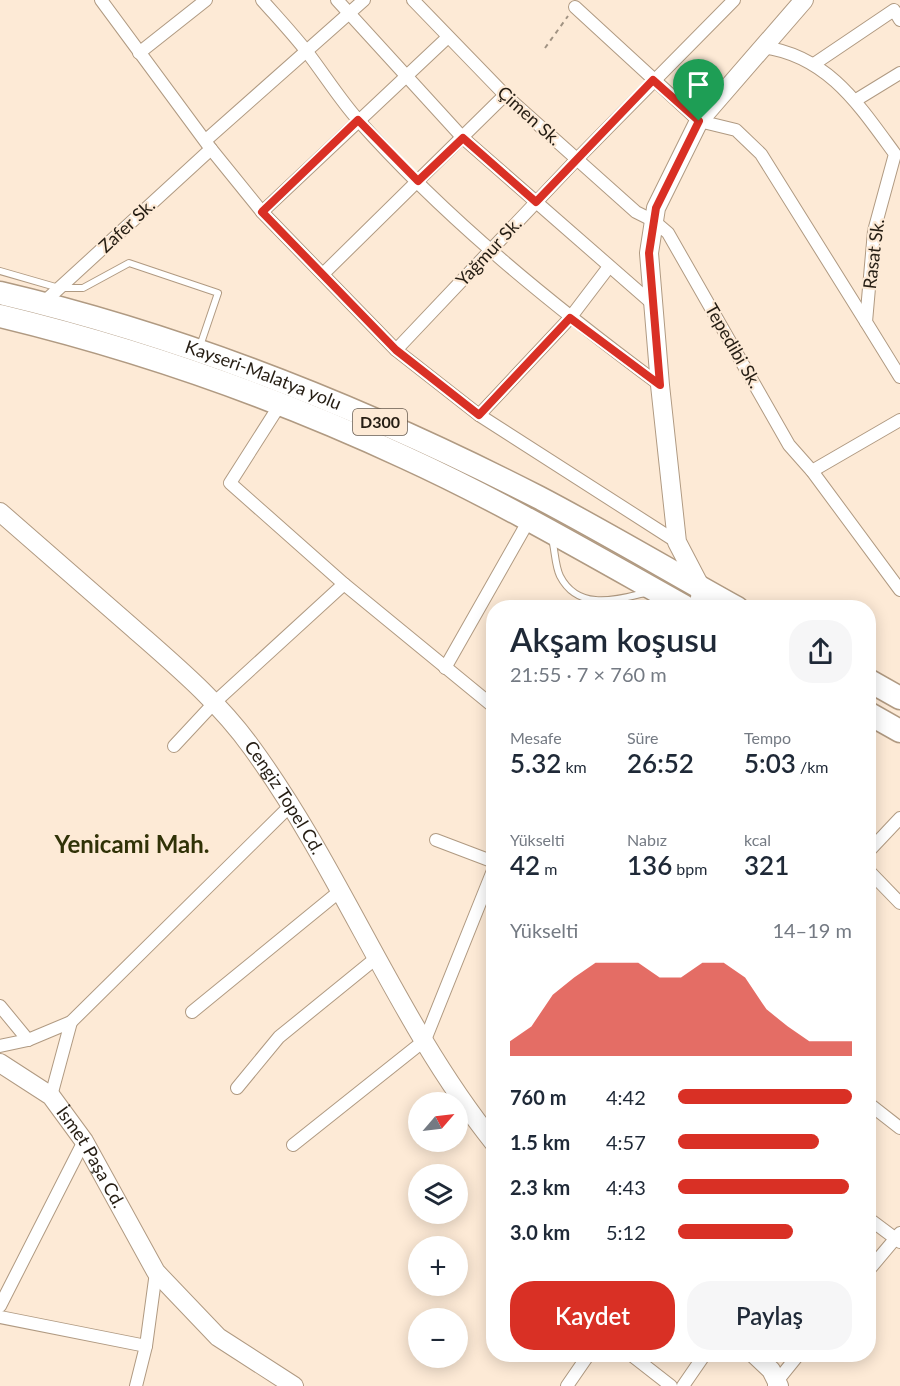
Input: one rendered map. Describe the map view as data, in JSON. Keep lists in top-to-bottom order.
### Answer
{
  "streets": {
    "highway": ["Kayseri-Malatya yolu", "D300"],
    "street": [
      "Çimen Sk.",
      "Zafer Sk.",
      "Yağmur Sk.",
      "Rasat Sk.",
      "Tepedibi Sk.",
      "Cengiz Topel Cd.",
      "İsmet Paşa Cd."
    ]
  },
  "crossings": [
    ["Çimen Sk.", "Yağmur Sk."],
    ["Çimen Sk.", "Tepedibi Sk."],
    ["Zafer Sk.", "Kayseri-Malatya yolu"]
  ],
  "districts": ["Yenicami Mah."],
  "north": "top right",
  "page": {
    "heading": ["Akşam koşusu", "21:55 · 7 × 760 m"],
    "stats": [
      ["Mesafe", "5.32 km"],
      ["Süre", "26:52"],
      ["Tempo", "5:03 /km"],
      ["Yükselti", "42 m"],
      ["Nabız", "136 bpm"],
      ["kcal", "321"]
    ],
    "chart": ["Yükselti", "14–19 m"],
    "list": [
      {
        "name": "760 m",
        "note": "4:42"
      },
      {
        "name": "1.5 km",
        "note": "4:57"
      },
      {
        "name": "2.3 km",
        "note": "4:43"
      },
      {
        "name": "3.0 km",
        "note": "5:12"
      }
    ],
    "map_buttons": ["+", "−"],
    "buttons": ["Kaydet", "Paylaş"]
  }
}
